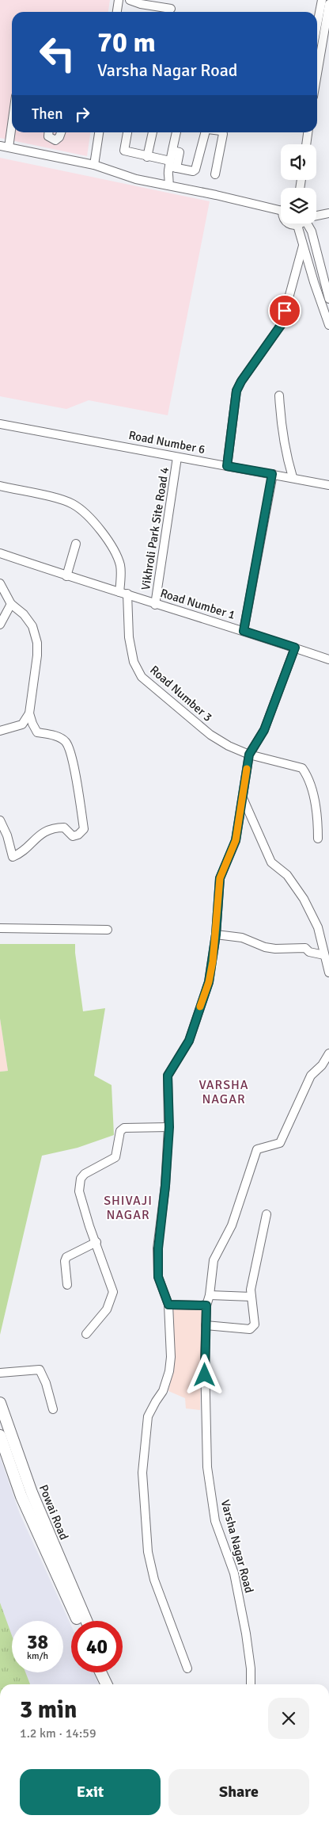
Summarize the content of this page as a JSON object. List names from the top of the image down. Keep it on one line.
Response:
{"streets":{"main road":["Powai Road"],"street":["Road Number 6","Vikhroli Park Site Road 4","Road Number 1","Road Number 3","Varsha Nagar Road"]},"crossings":[["Road Number 6","Vikhroli Park Site Road 4"],["Vikhroli Park Site Road 4","Road Number 1"],["Road Number 1","Road Number 3"]],"districts":["VARSHA NAGAR","SHIVAJI NAGAR"],"page":{"turn":["70 m","Varsha Nagar Road"],"then":"Then","speed":"38 km/h","limit":"40","heading":["3 min","1.2 km · 14:59"],"buttons":["Exit","Share"]}}
